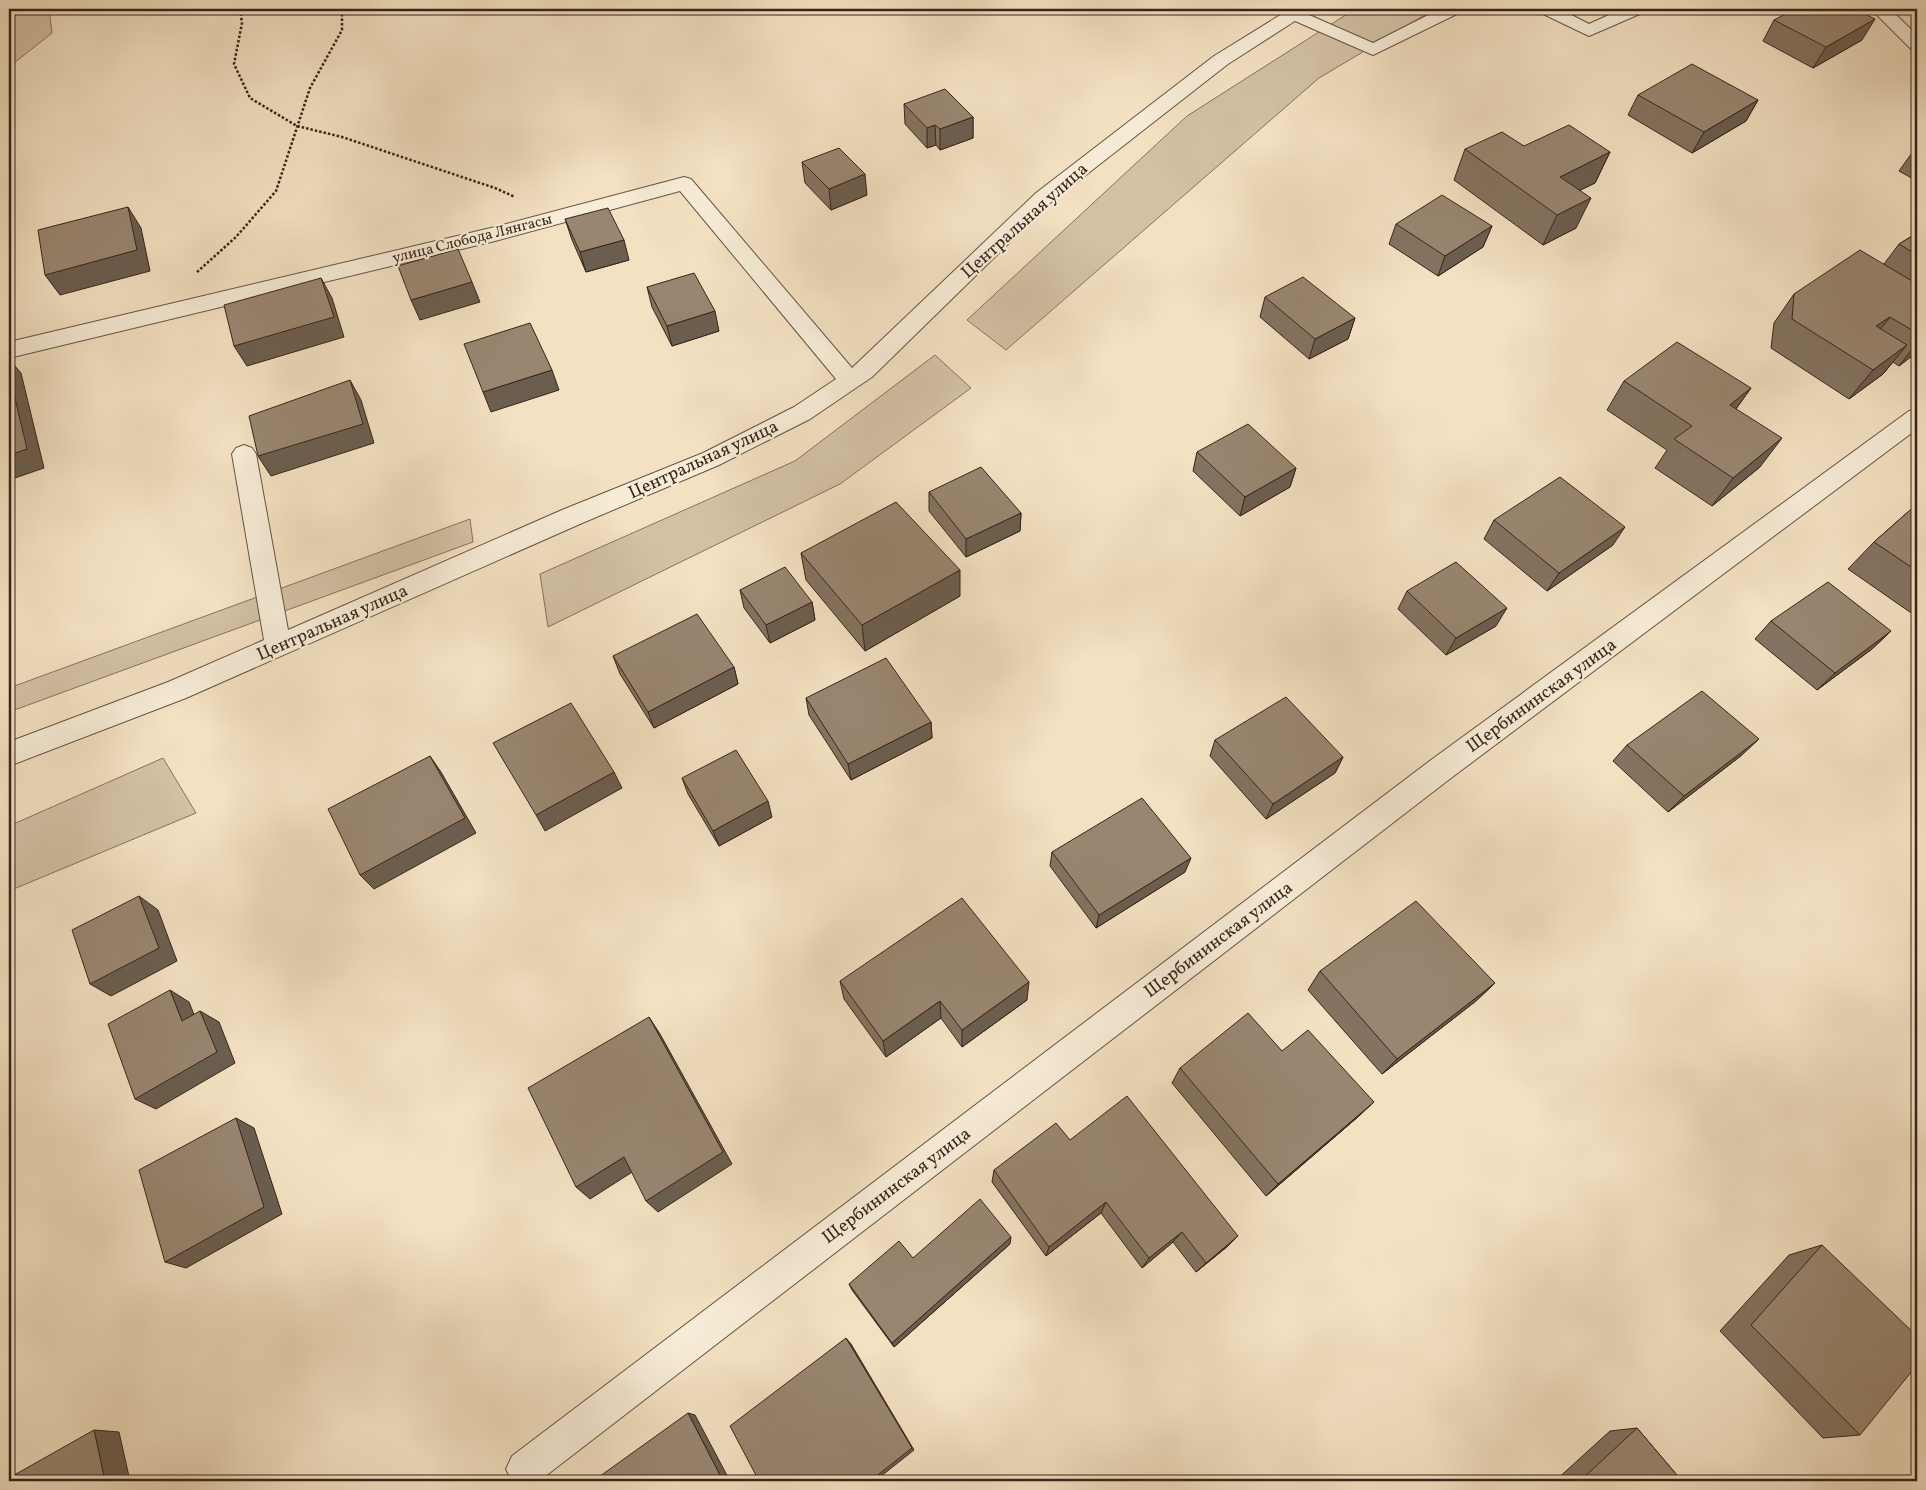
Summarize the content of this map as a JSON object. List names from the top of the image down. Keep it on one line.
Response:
{"streets":{"street":["Центральная улица","улица Слобода Лянгасы","Щербининская улица"]},"crossings":[["Центральная улица","улица Слобода Лянгасы"]]}
